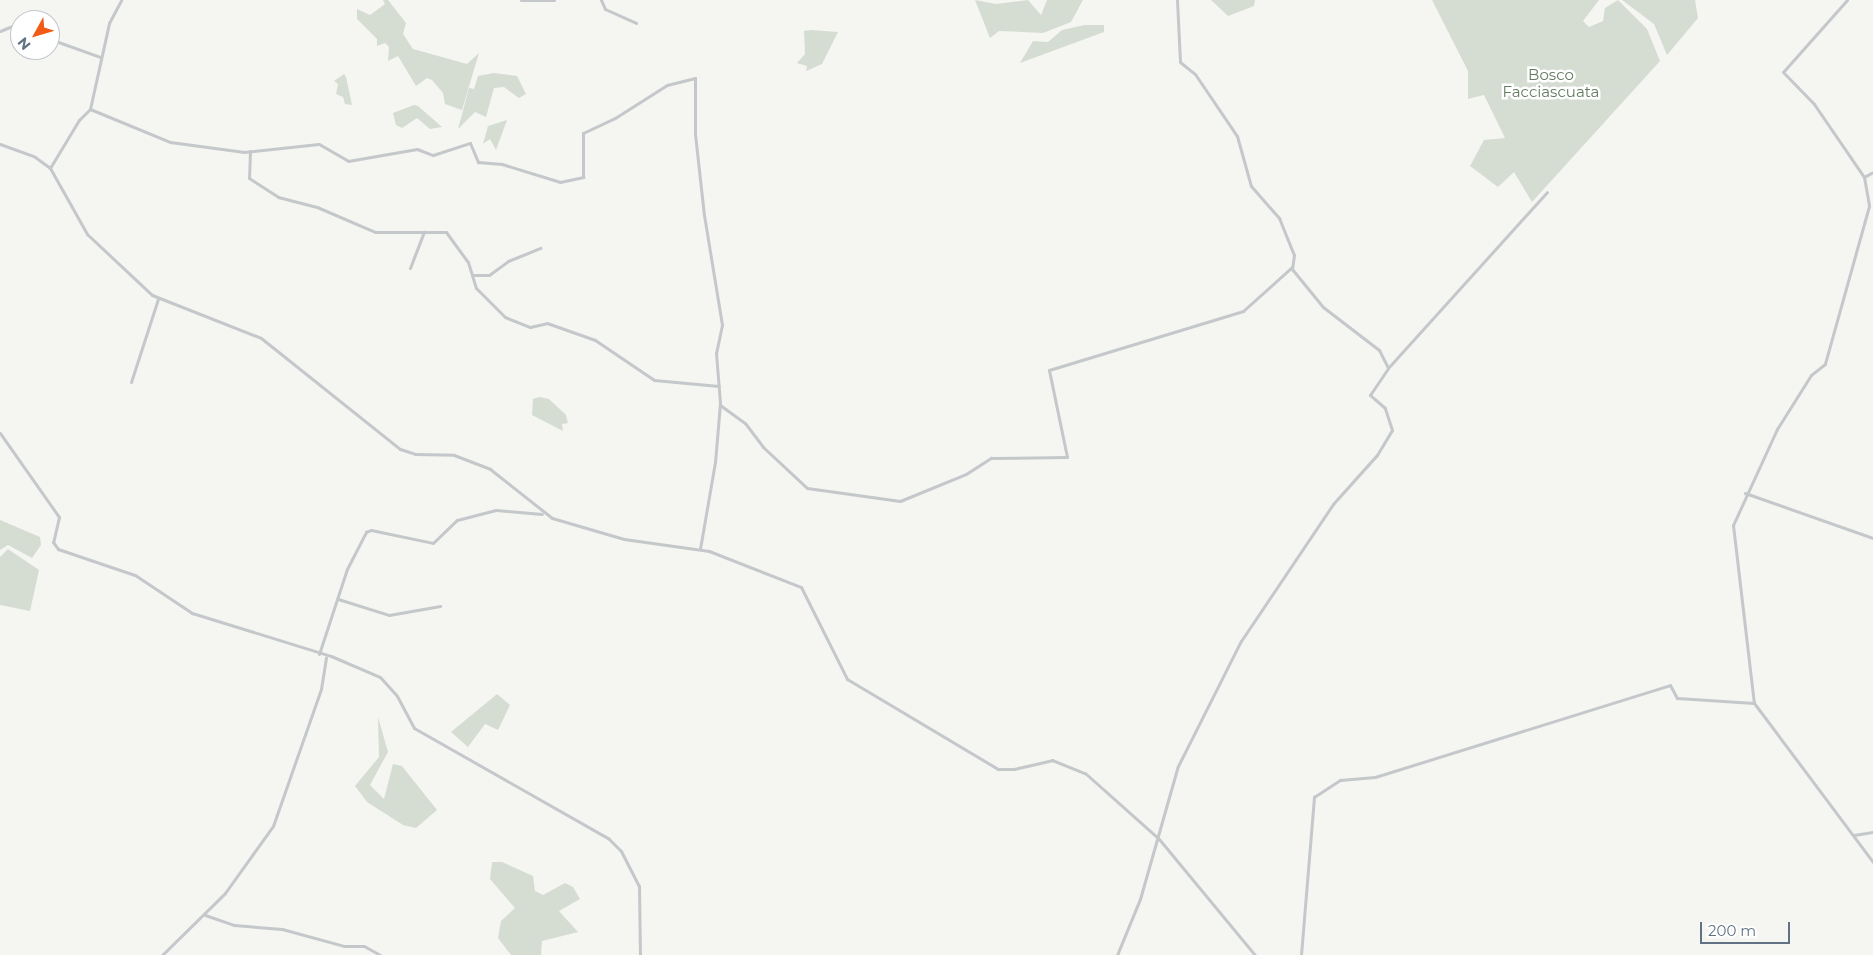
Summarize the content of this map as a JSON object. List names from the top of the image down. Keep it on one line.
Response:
{"parks":["Bosco Facciascuata"],"scale_bar":"200 m","north":"bottom left"}
